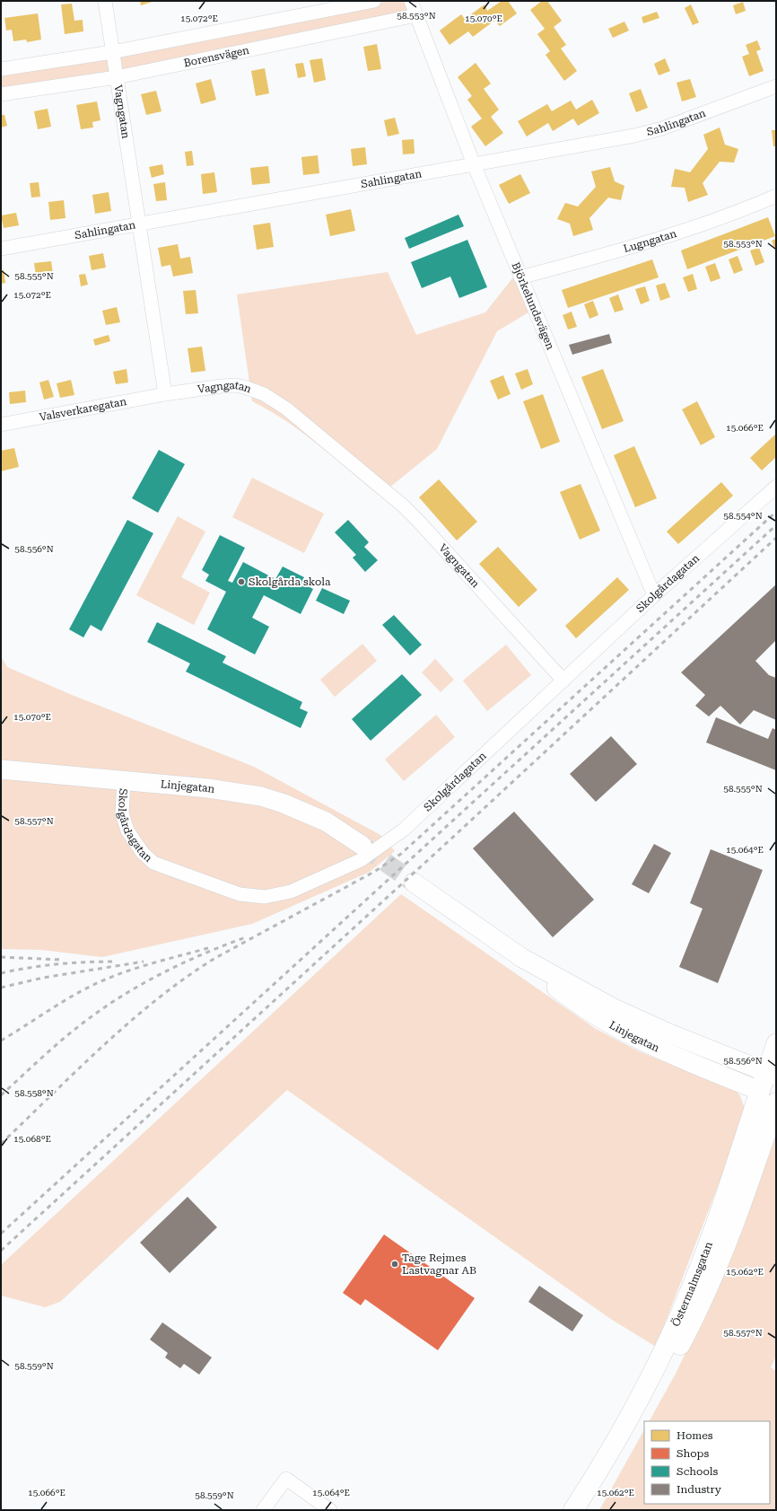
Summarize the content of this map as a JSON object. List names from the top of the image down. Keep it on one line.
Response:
{"streets":{"main road":["Östermalmsgatan"],"street":["Borensvägen","Vagngatan","Sahlingatan","Lugngatan","Björkelundsvägen","Valsverkaregatan","Skolgårdagatan","Linjegatan"]},"crossings":[["Borensvägen","Vagngatan"],["Borensvägen","Björkelundsvägen"],["Vagngatan","Sahlingatan"],["Vagngatan","Valsverkaregatan"],["Vagngatan","Skolgårdagatan"],["Sahlingatan","Björkelundsvägen"],["Lugngatan","Björkelundsvägen"],["Björkelundsvägen","Skolgårdagatan"],["Skolgårdagatan","Linjegatan"],["Linjegatan","Östermalmsgatan"]],"places":["Skolgårda skola","Tage Rejmes Lastvagnar AB"],"legend":["Homes","Shops","Schools","Industry"],"coordinates":["58.553°N","15.072°E","15.070°E","58.555°N","15.066°E","58.554°N","58.556°N","58.557°N","15.064°E","58.558°N","15.068°E","15.062°E","58.559°N"]}
